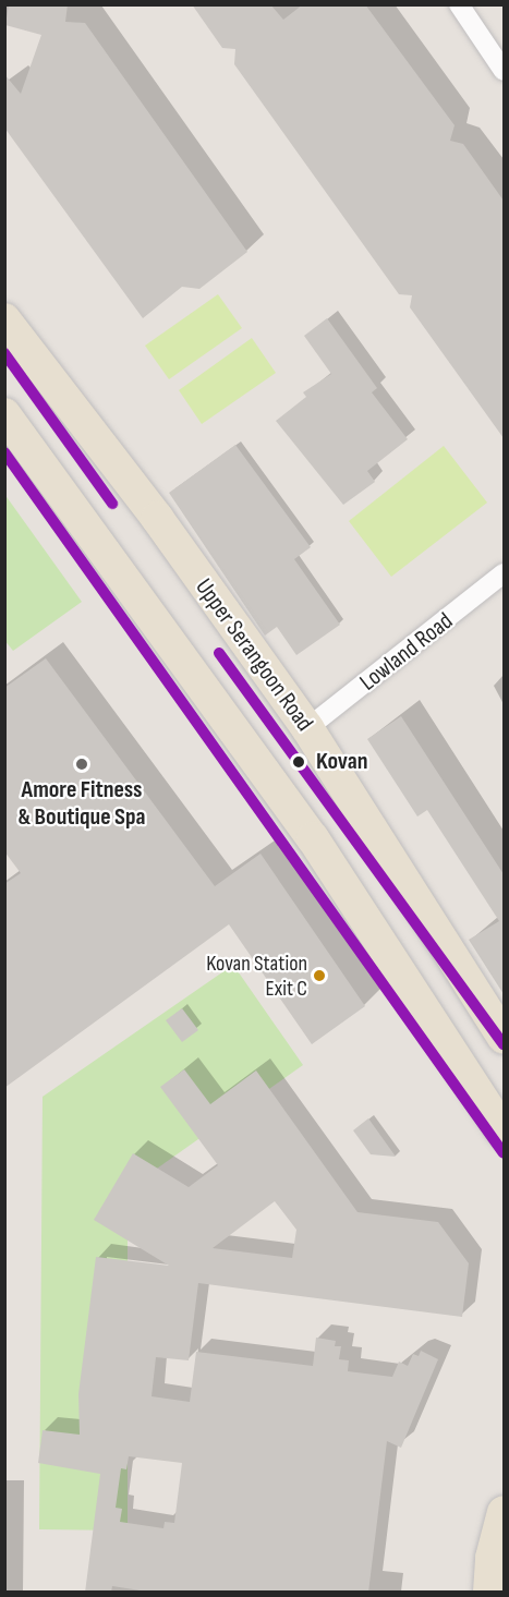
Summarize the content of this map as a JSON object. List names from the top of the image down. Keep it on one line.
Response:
{"streets":{"main road":["Upper Serangoon Road"],"street":["Lowland Road"]},"crossings":[["Lowland Road","Upper Serangoon Road"]],"places":["Kovan","Amore Fitness & Boutique Spa","Kovan Station Exit C"]}
